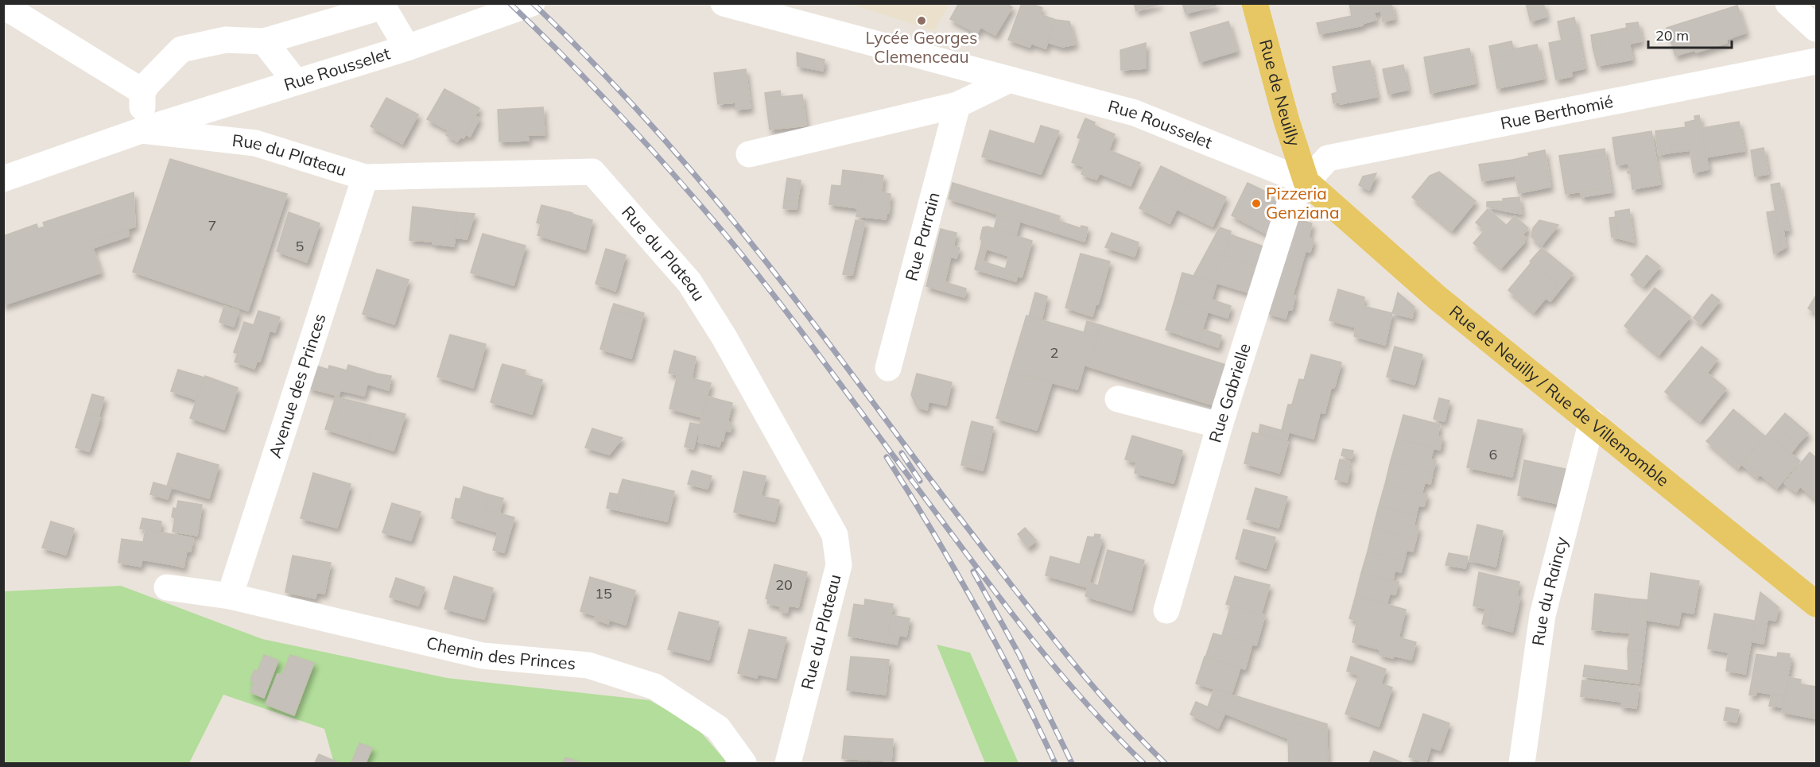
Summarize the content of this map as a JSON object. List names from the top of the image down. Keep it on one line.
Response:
{"streets":{"main road":["Rue de Neuilly","Rue de Neuilly / Rue de Villemomble"],"street":["Rue Rousselet","Rue Berthomié","Rue du Plateau","Rue Parrain","Avenue des Princes","Rue Gabrielle","Rue du Raincy","Chemin des Princes"]},"crossings":[["Rue Rousselet","Rue de Neuilly"],["Rue Rousselet","Rue Berthomié"],["Rue Rousselet","Rue du Plateau"],["Rue Rousselet","Rue Gabrielle"],["Rue Rousselet","Rue de Neuilly / Rue de Villemomble"],["Rue de Neuilly","Rue Berthomié"],["Rue de Neuilly","Rue Gabrielle"],["Rue de Neuilly","Rue de Neuilly / Rue de Villemomble"],["Rue Berthomié","Rue Gabrielle"],["Rue Berthomié","Rue de Neuilly / Rue de Villemomble"],["Rue du Plateau","Avenue des Princes"],["Avenue des Princes","Chemin des Princes"],["Rue Gabrielle","Rue de Neuilly / Rue de Villemomble"],["Rue de Neuilly / Rue de Villemomble","Rue du Raincy"]],"places":["Lycée Georges Clemenceau","Pizzeria Genziana"],"house_numbers":["7","5","2","6","20","15"],"scale_bar":"20 m"}
